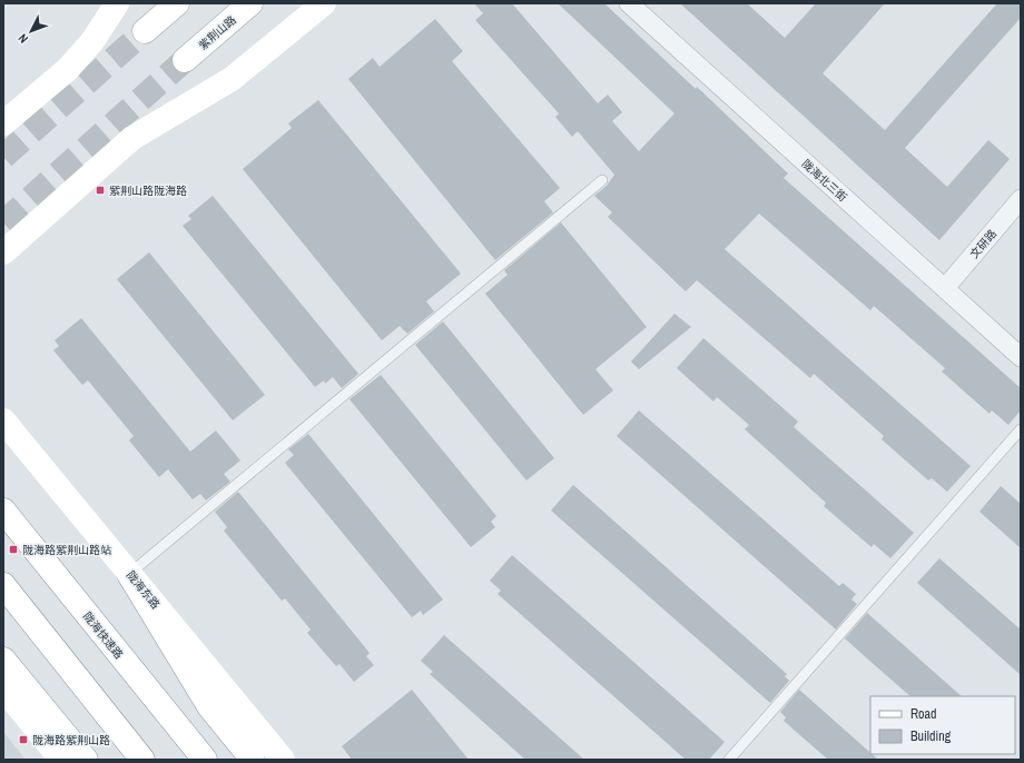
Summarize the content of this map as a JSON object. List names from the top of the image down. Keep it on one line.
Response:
{"streets":{"main road":["紫荆山路","陇海东路","陇海快速路"],"street":["陇海北三街","文研路"]},"crossings":[["陇海北三街","文研路"]],"places":{"transit":["紫荆山路陇海路","陇海路紫荆山路站","陇海路紫荆山路"]},"legend":["Road","Building"],"north":"bottom left"}
